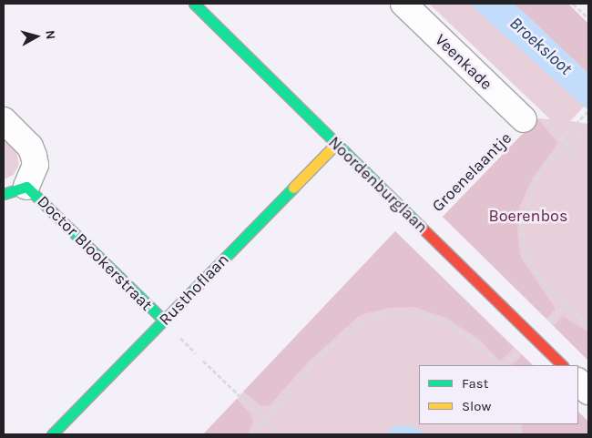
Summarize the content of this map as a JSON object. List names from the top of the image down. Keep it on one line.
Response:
{"streets":{"street":["Veenkade","Noordenburglaan","Doctor Blookerstraat","Rusthoflaan"],"path":["Groenelaantje"]},"crossings":[["Veenkade","Groenelaantje"],["Groenelaantje","Noordenburglaan"],["Noordenburglaan","Rusthoflaan"],["Doctor Blookerstraat","Rusthoflaan"]],"water":["Broeksloot"],"parks":["Boerenbos"],"legend":["Fast","Slow"],"north":"right"}
